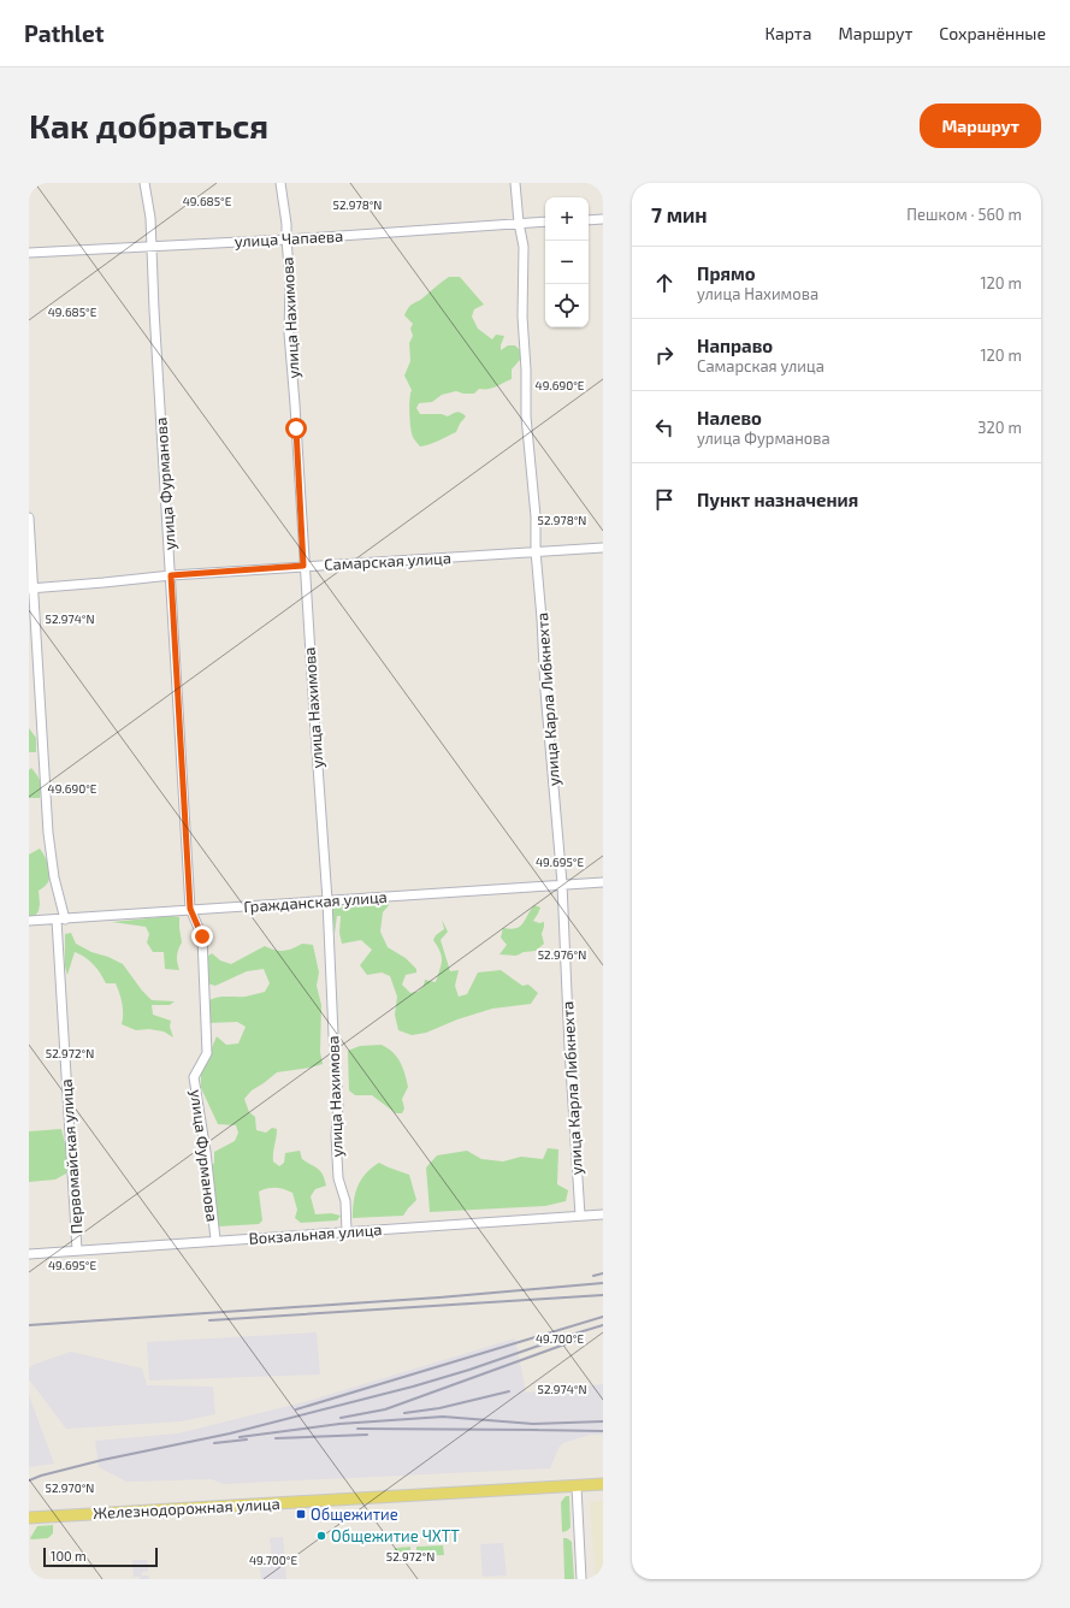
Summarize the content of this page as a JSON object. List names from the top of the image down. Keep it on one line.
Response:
{"streets":{"main road":["Железнодорожная улица"],"street":["улица Чапаева","улица Нахимова","улица Фурманова","Самарская улица","улица Карла Либкнехта","Гражданская улица","Первомайская улица","Вокзальная улица"]},"crossings":[["улица Чапаева","улица Нахимова"],["улица Чапаева","улица Фурманова"],["улица Чапаева","улица Карла Либкнехта"],["улица Нахимова","Самарская улица"],["улица Нахимова","Гражданская улица"],["улица Нахимова","Вокзальная улица"],["улица Фурманова","Самарская улица"],["улица Фурманова","Гражданская улица"],["улица Фурманова","Вокзальная улица"],["Самарская улица","улица Карла Либкнехта"],["Самарская улица","Первомайская улица"],["улица Карла Либкнехта","Гражданская улица"],["улица Карла Либкнехта","Вокзальная улица"],["Гражданская улица","Первомайская улица"],["Первомайская улица","Вокзальная улица"]],"places":{"transit":["Общежитие"],"other":["Общежитие ЧХТТ"]},"scale_bar":"100 m","page":{"header":"Pathlet","nav":["Карта","Маршрут","Сохранённые"],"buttons":"Маршрут","title":"Как добраться","heading":["7 мин","Пешком · 560 m"],"map_buttons":["+","−"],"list":[["Прямо","улица Нахимова","120 m"],["Направо","Самарская улица","120 m"],["Налево","улица Фурманова","320 m"],"Пункт назначения"],"scale":"100 m"},"coordinates":["49.685°E","52.978°N","49.690°E","52.974°N","49.695°E","52.976°N","52.972°N","49.700°E","52.970°N"]}
